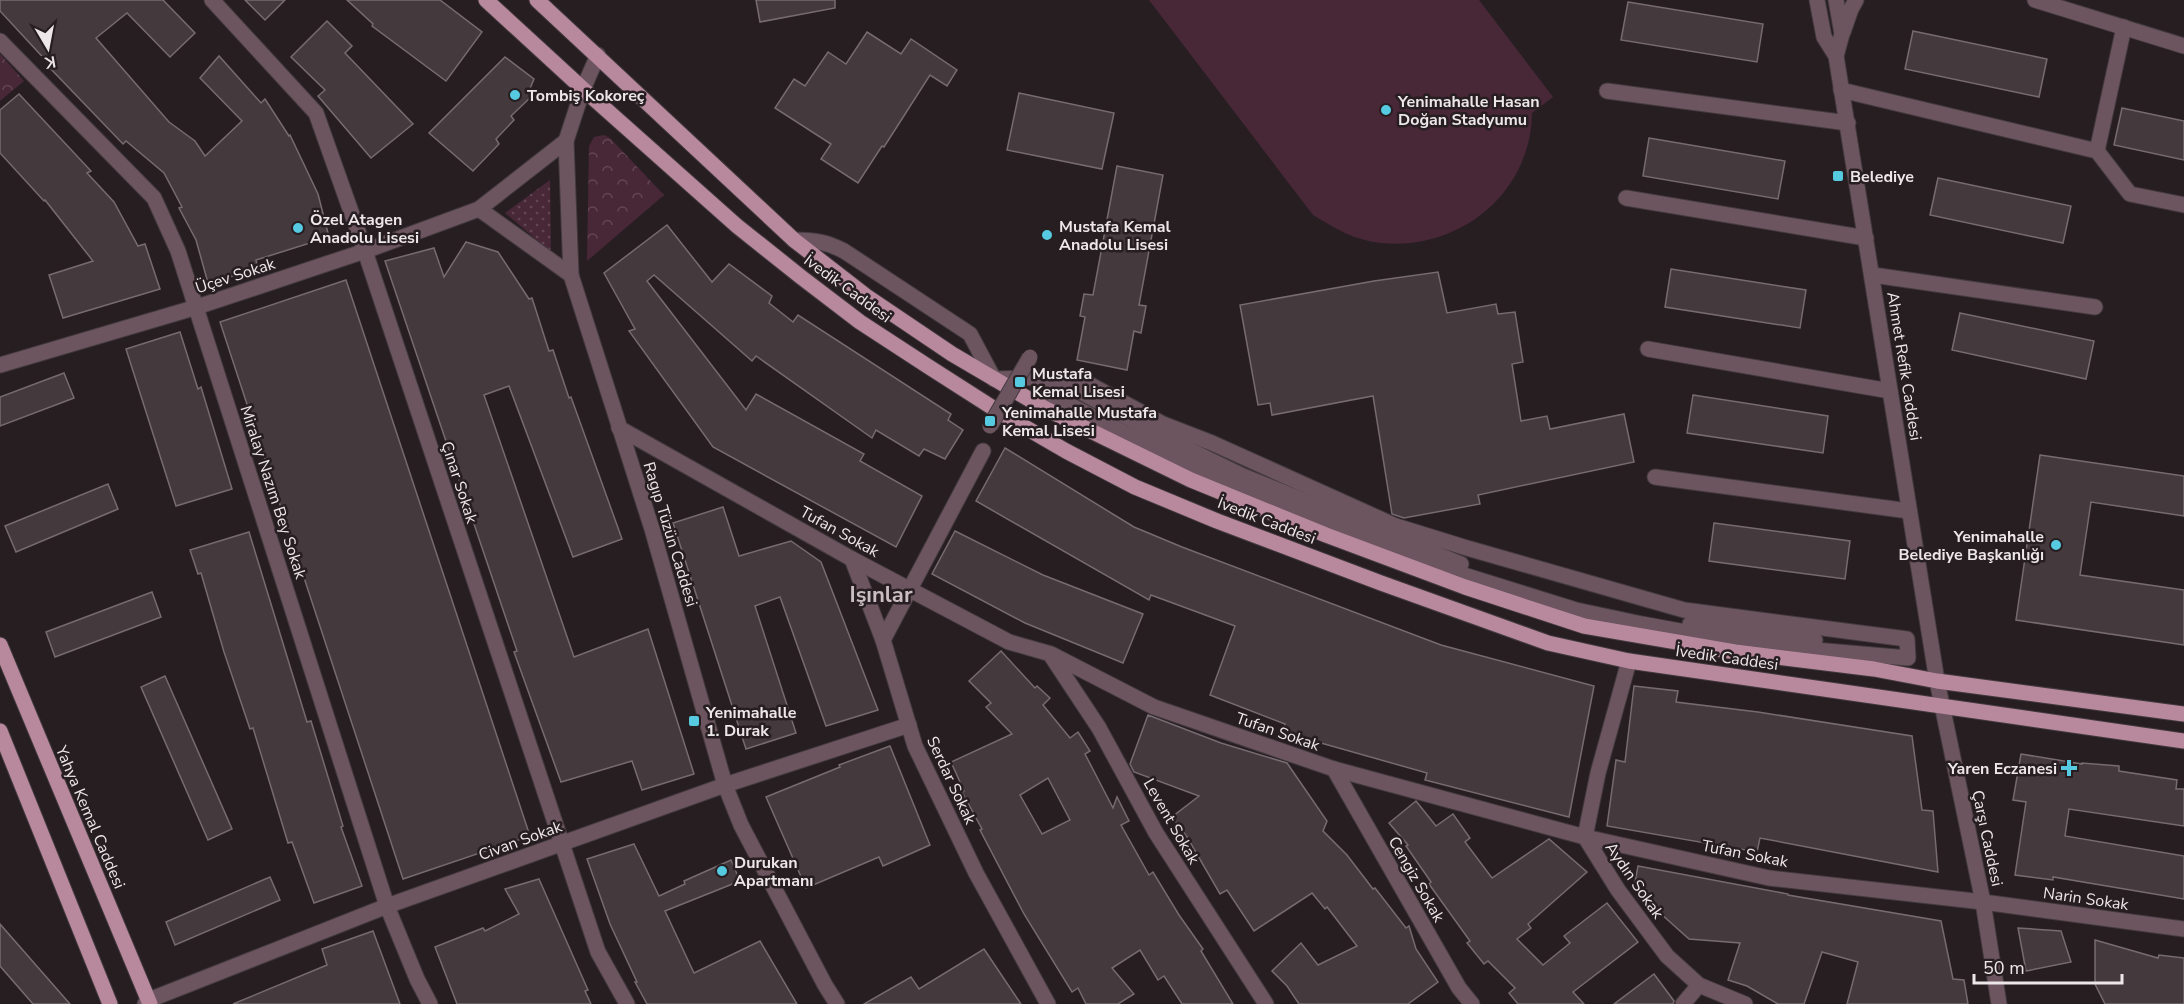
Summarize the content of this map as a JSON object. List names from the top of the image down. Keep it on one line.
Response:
{"streets":{"main road":["İvedik Caddesi","Yahya Kemal Caddesi"],"street":["Üçev Sokak","Ahmet Refik Caddesi","Çınar Sokak","Miralay Nazım Bey Sokak","Tufan Sokak","Ragıp Tüzün Caddesi","Serdar Sokak","Levent Sokak","Çarşı Caddesi","Civan Sokak","Cengiz Sokak","Aydın Sokak","Narin Sokak"]},"crossings":[["Üçev Sokak","Çınar Sokak"],["Üçev Sokak","Miralay Nazım Bey Sokak"],["Üçev Sokak","Ragıp Tüzün Caddesi"],["İvedik Caddesi","Ahmet Refik Caddesi"],["İvedik Caddesi","Ragıp Tüzün Caddesi"],["İvedik Caddesi","Çarşı Caddesi"],["İvedik Caddesi","Aydın Sokak"],["Ahmet Refik Caddesi","Çarşı Caddesi"],["Çınar Sokak","Civan Sokak"],["Miralay Nazım Bey Sokak","Civan Sokak"],["Tufan Sokak","Ragıp Tüzün Caddesi"],["Tufan Sokak","Serdar Sokak"],["Tufan Sokak","Levent Sokak"],["Tufan Sokak","Çarşı Caddesi"],["Tufan Sokak","Cengiz Sokak"],["Tufan Sokak","Aydın Sokak"],["Tufan Sokak","Narin Sokak"],["Ragıp Tüzün Caddesi","Civan Sokak"],["Serdar Sokak","Civan Sokak"],["Yahya Kemal Caddesi","Civan Sokak"],["Çarşı Caddesi","Narin Sokak"]],"districts":["Işınlar"],"places":{"other":["Tombiş Kokoreç","Yenimahalle Hasan Doğan Stadyumu","Özel Atagen Anadolu Lisesi","Mustafa Kemal Anadolu Lisesi","Yenimahalle Belediye Başkanlığı","Durukan Apartmanı"],"transit":["Belediye","Mustafa Kemal Lisesi","Yenimahalle Mustafa Kemal Lisesi","Yenimahalle 1. Durak"],"health":["Yaren Eczanesi"]},"scale_bar":"50 m","north":"bottom"}
